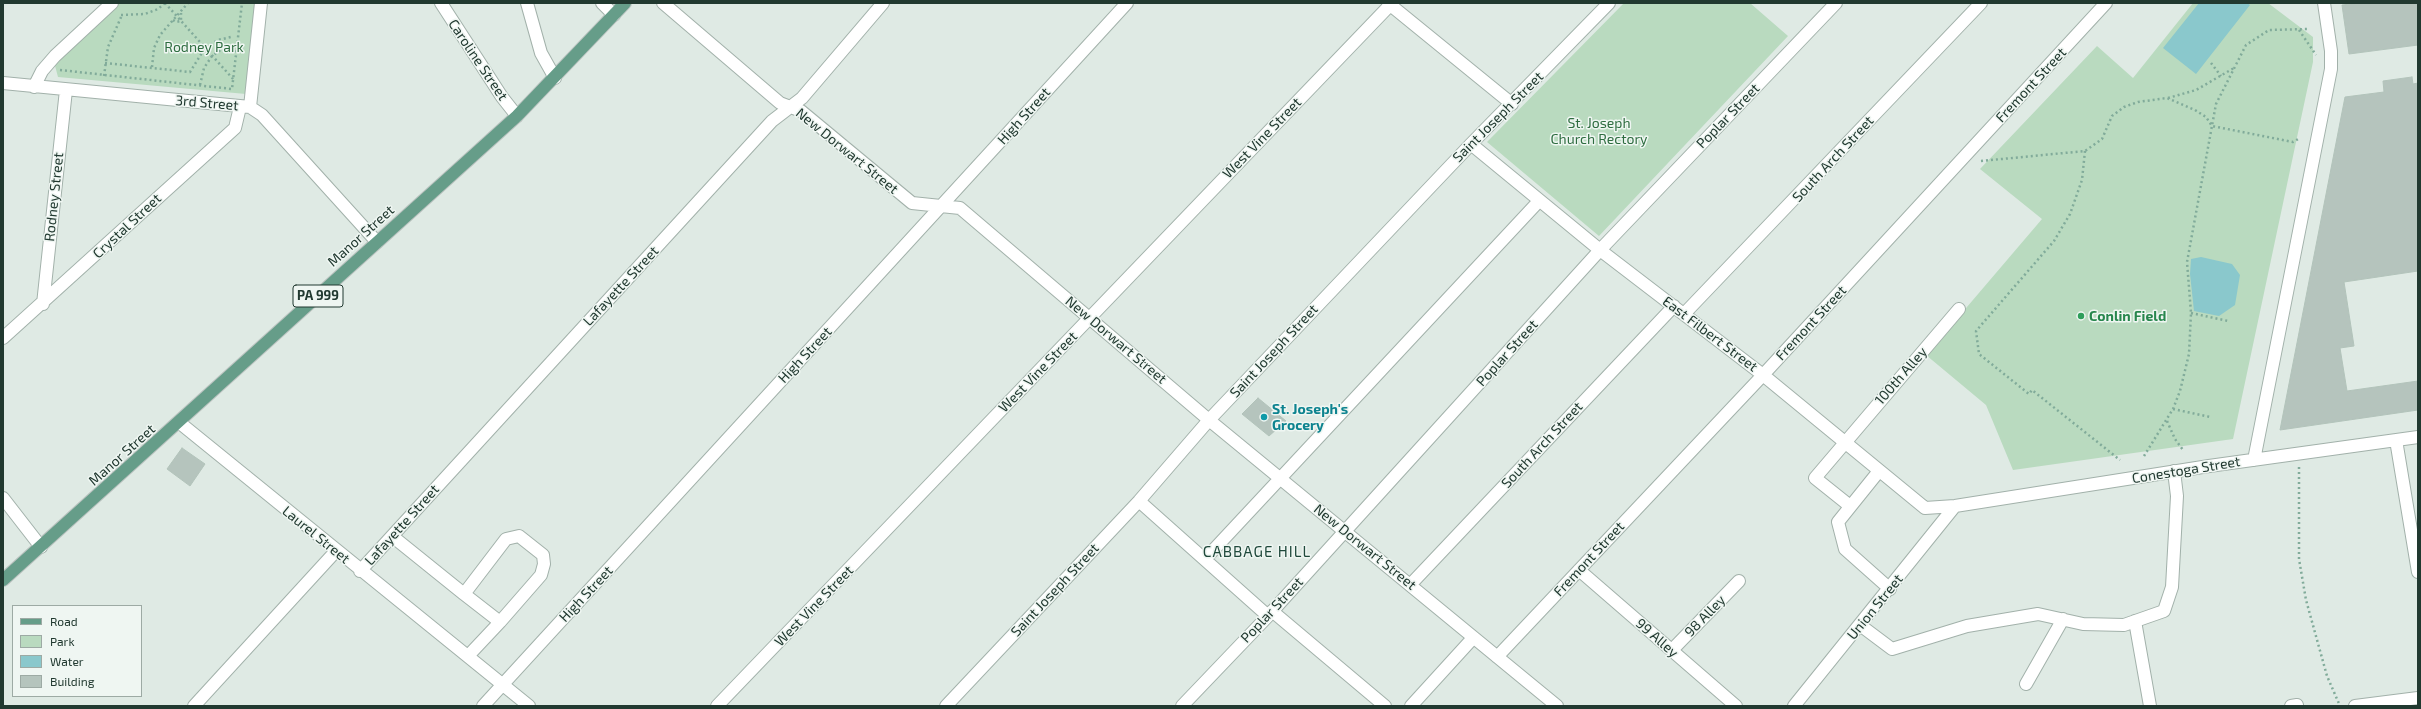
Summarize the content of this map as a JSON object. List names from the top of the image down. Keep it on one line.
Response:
{"streets":{"main road":["Manor Street","PA 999"],"street":["Caroline Street","Fremont Street","3rd Street","High Street","Poplar Street","Saint Joseph Street","West Vine Street","New Dorwart Street","South Arch Street","Rodney Street","Crystal Street","Lafayette Street","East Filbert Street","100th Alley","Conestoga Street","Laurel Street","Union Street","98 Alley","99 Alley"]},"crossings":[["Caroline Street","Manor Street"],["Fremont Street","New Dorwart Street"],["Fremont Street","East Filbert Street"],["Fremont Street","99 Alley"],["3rd Street","Rodney Street"],["3rd Street","Crystal Street"],["3rd Street","Manor Street"],["High Street","New Dorwart Street"],["High Street","Laurel Street"],["Poplar Street","New Dorwart Street"],["Poplar Street","East Filbert Street"],["Saint Joseph Street","New Dorwart Street"],["Saint Joseph Street","East Filbert Street"],["West Vine Street","New Dorwart Street"],["New Dorwart Street","South Arch Street"],["New Dorwart Street","Lafayette Street"],["South Arch Street","East Filbert Street"],["Rodney Street","Crystal Street"],["Manor Street","Laurel Street"],["Lafayette Street","Laurel Street"],["East Filbert Street","100th Alley"],["East Filbert Street","Conestoga Street"],["East Filbert Street","Union Street"],["Conestoga Street","Union Street"],["98 Alley","99 Alley"]],"districts":["CABBAGE HILL"],"parks":["Rodney Park","St. Joseph Church Rectory"],"places":["Conlin Field","St. Joseph's Grocery"],"legend":["Road","Park","Water","Building"]}
